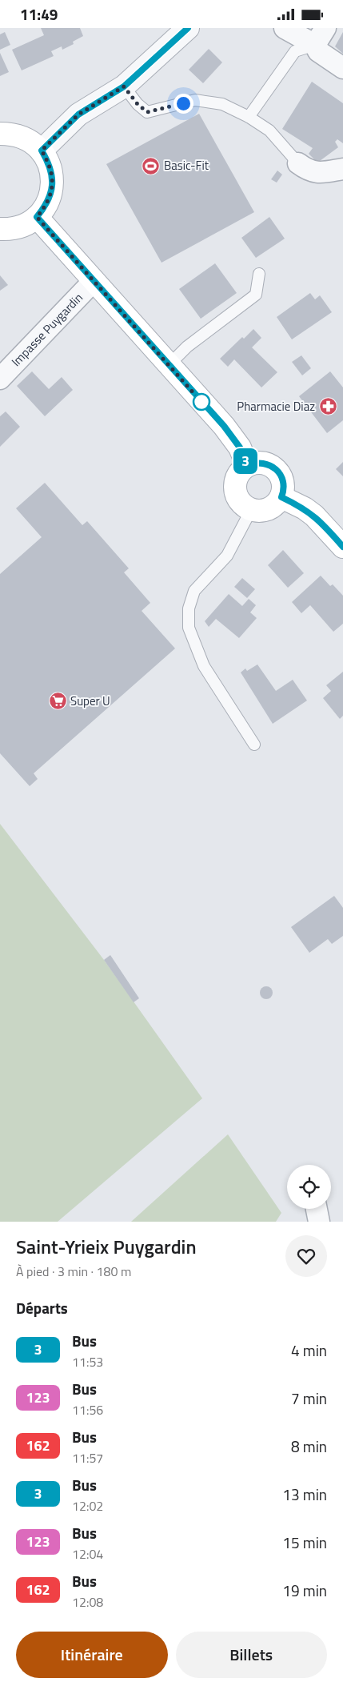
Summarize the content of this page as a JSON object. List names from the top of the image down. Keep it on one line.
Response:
{"streets":{"street":["Impasse Puygardin"]},"places":{"sports":["Basic-Fit"],"pharmacy":["Pharmacie Diaz"],"supermarket":["Super U"]},"lines":["bus line 3"],"page":{"status":"11:49","on_map":"3","heading":[["Saint-Yrieix Puygardin","À pied · 3 min · 180 m"],"Départs"],"list":[{"mark":"3","name":"Bus","note":"11:53","value":"4 min"},{"mark":"123","name":"Bus","note":"11:56","value":"7 min"},{"mark":"162","name":"Bus","note":"11:57","value":"8 min"},{"mark":"3","name":"Bus","note":"12:02","value":"13 min"},{"mark":"123","name":"Bus","note":"12:04","value":"15 min"},{"mark":"162","name":"Bus","note":"12:08","value":"19 min"}],"buttons":["Itinéraire","Billets"]}}
